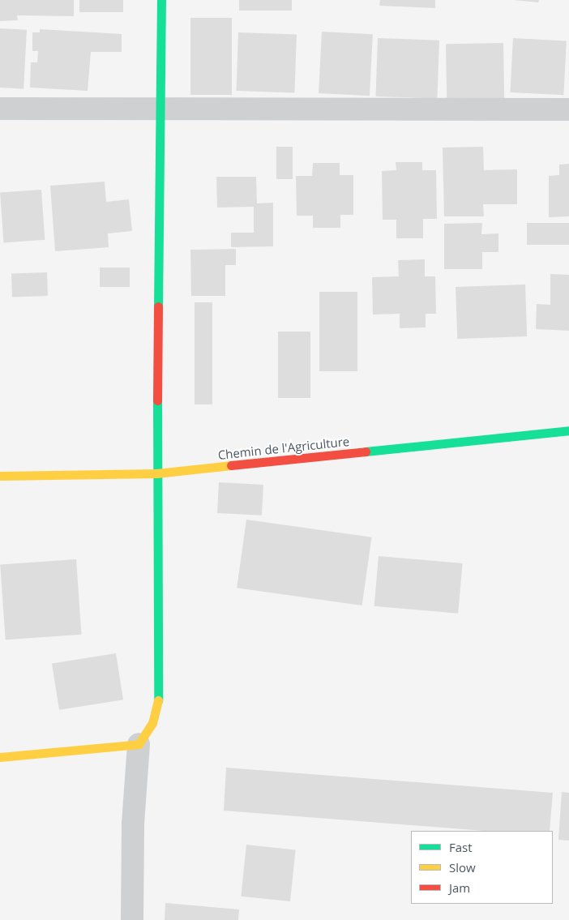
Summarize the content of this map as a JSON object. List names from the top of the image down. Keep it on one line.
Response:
{"streets":{"street":["Chemin de l'Agriculture"]},"legend":["Fast","Slow","Jam"]}
